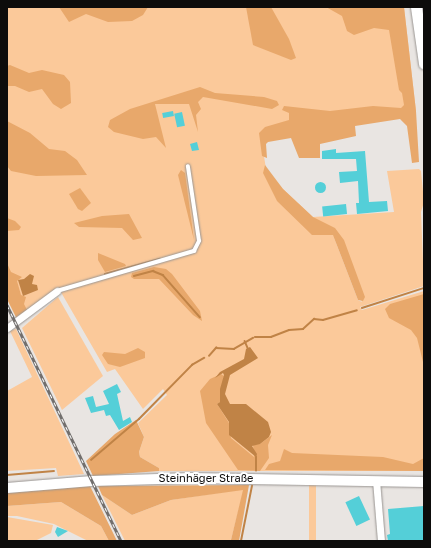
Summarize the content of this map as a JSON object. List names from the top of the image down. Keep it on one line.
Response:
{"streets":{"main road":["Steinhäger Straße"]}}
